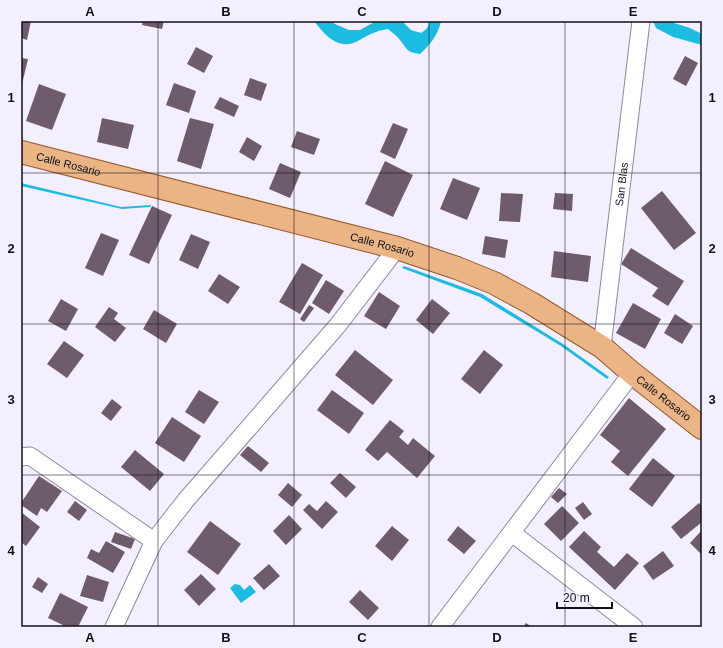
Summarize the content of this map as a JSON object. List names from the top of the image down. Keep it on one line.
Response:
{"streets":{"main road":["Calle Rosario"],"street":["San Blas"]},"crossings":[["Calle Rosario","San Blas"]],"scale_bar":"20 m","grid":{"columns":["A","B","C","D","E"],"rows":["1","2","3","4"]}}
